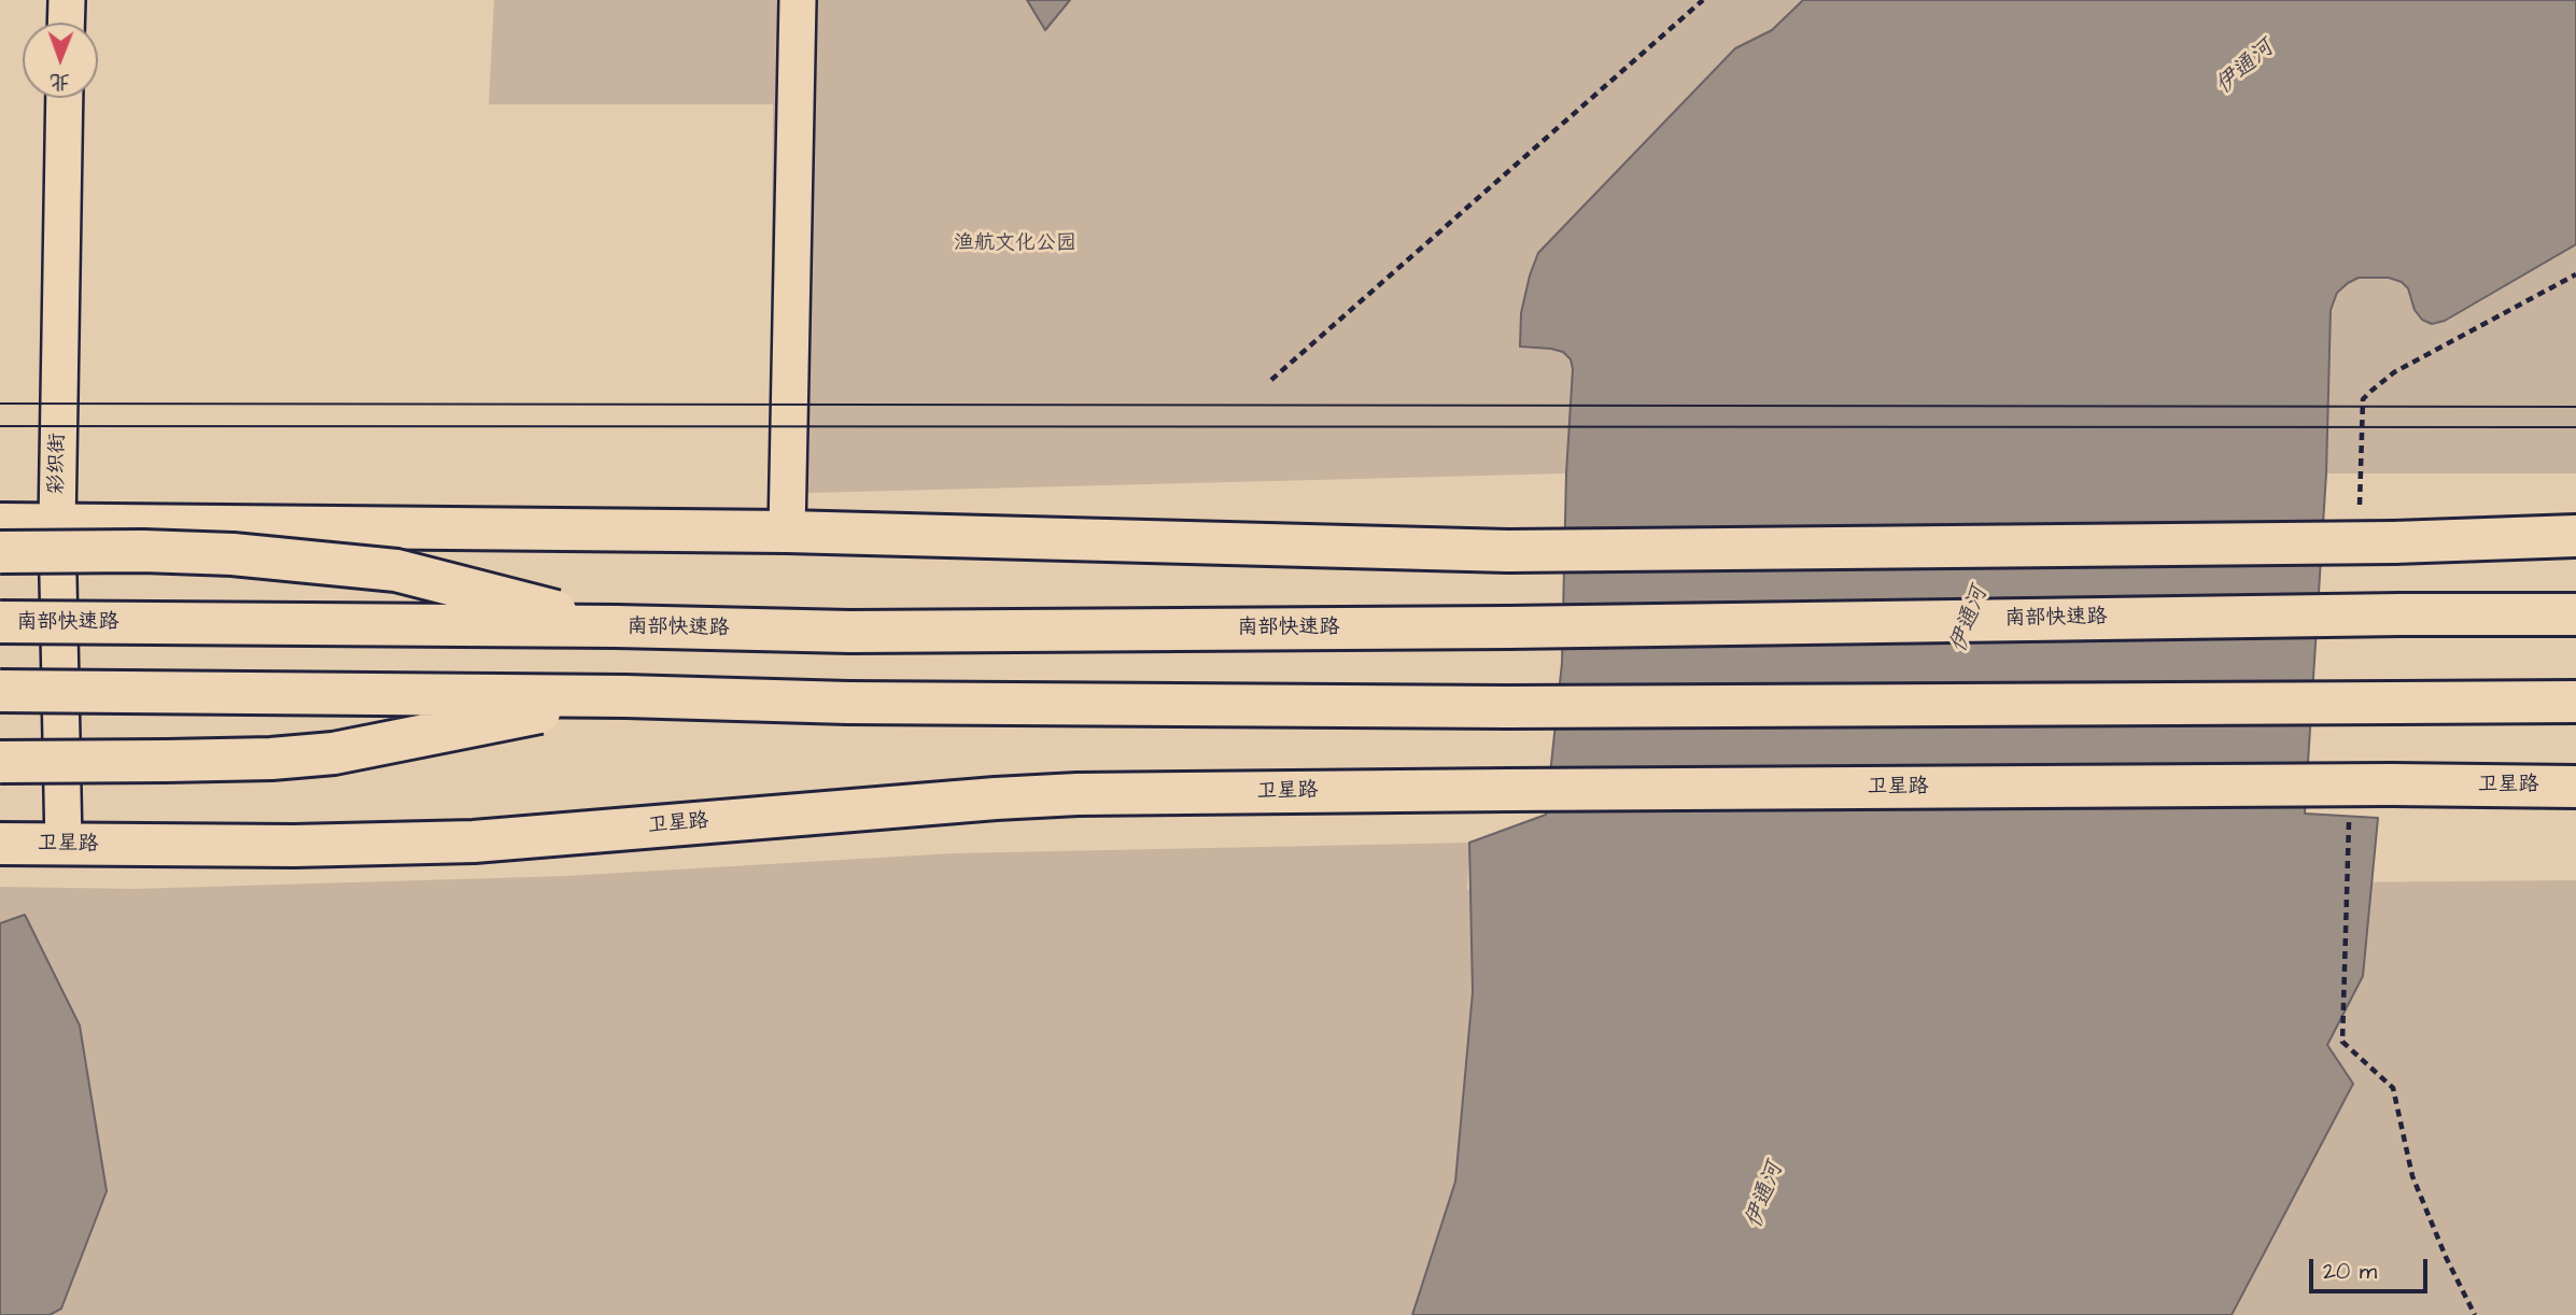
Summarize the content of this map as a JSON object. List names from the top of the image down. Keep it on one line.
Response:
{"streets":{"main road":["南部快速路","卫星路"],"street":["彩织街"]},"crossings":[["彩织街","卫星路"]],"water":["伊通河"],"parks":["渔航文化公园"],"scale_bar":"20 m","north":"bottom"}
